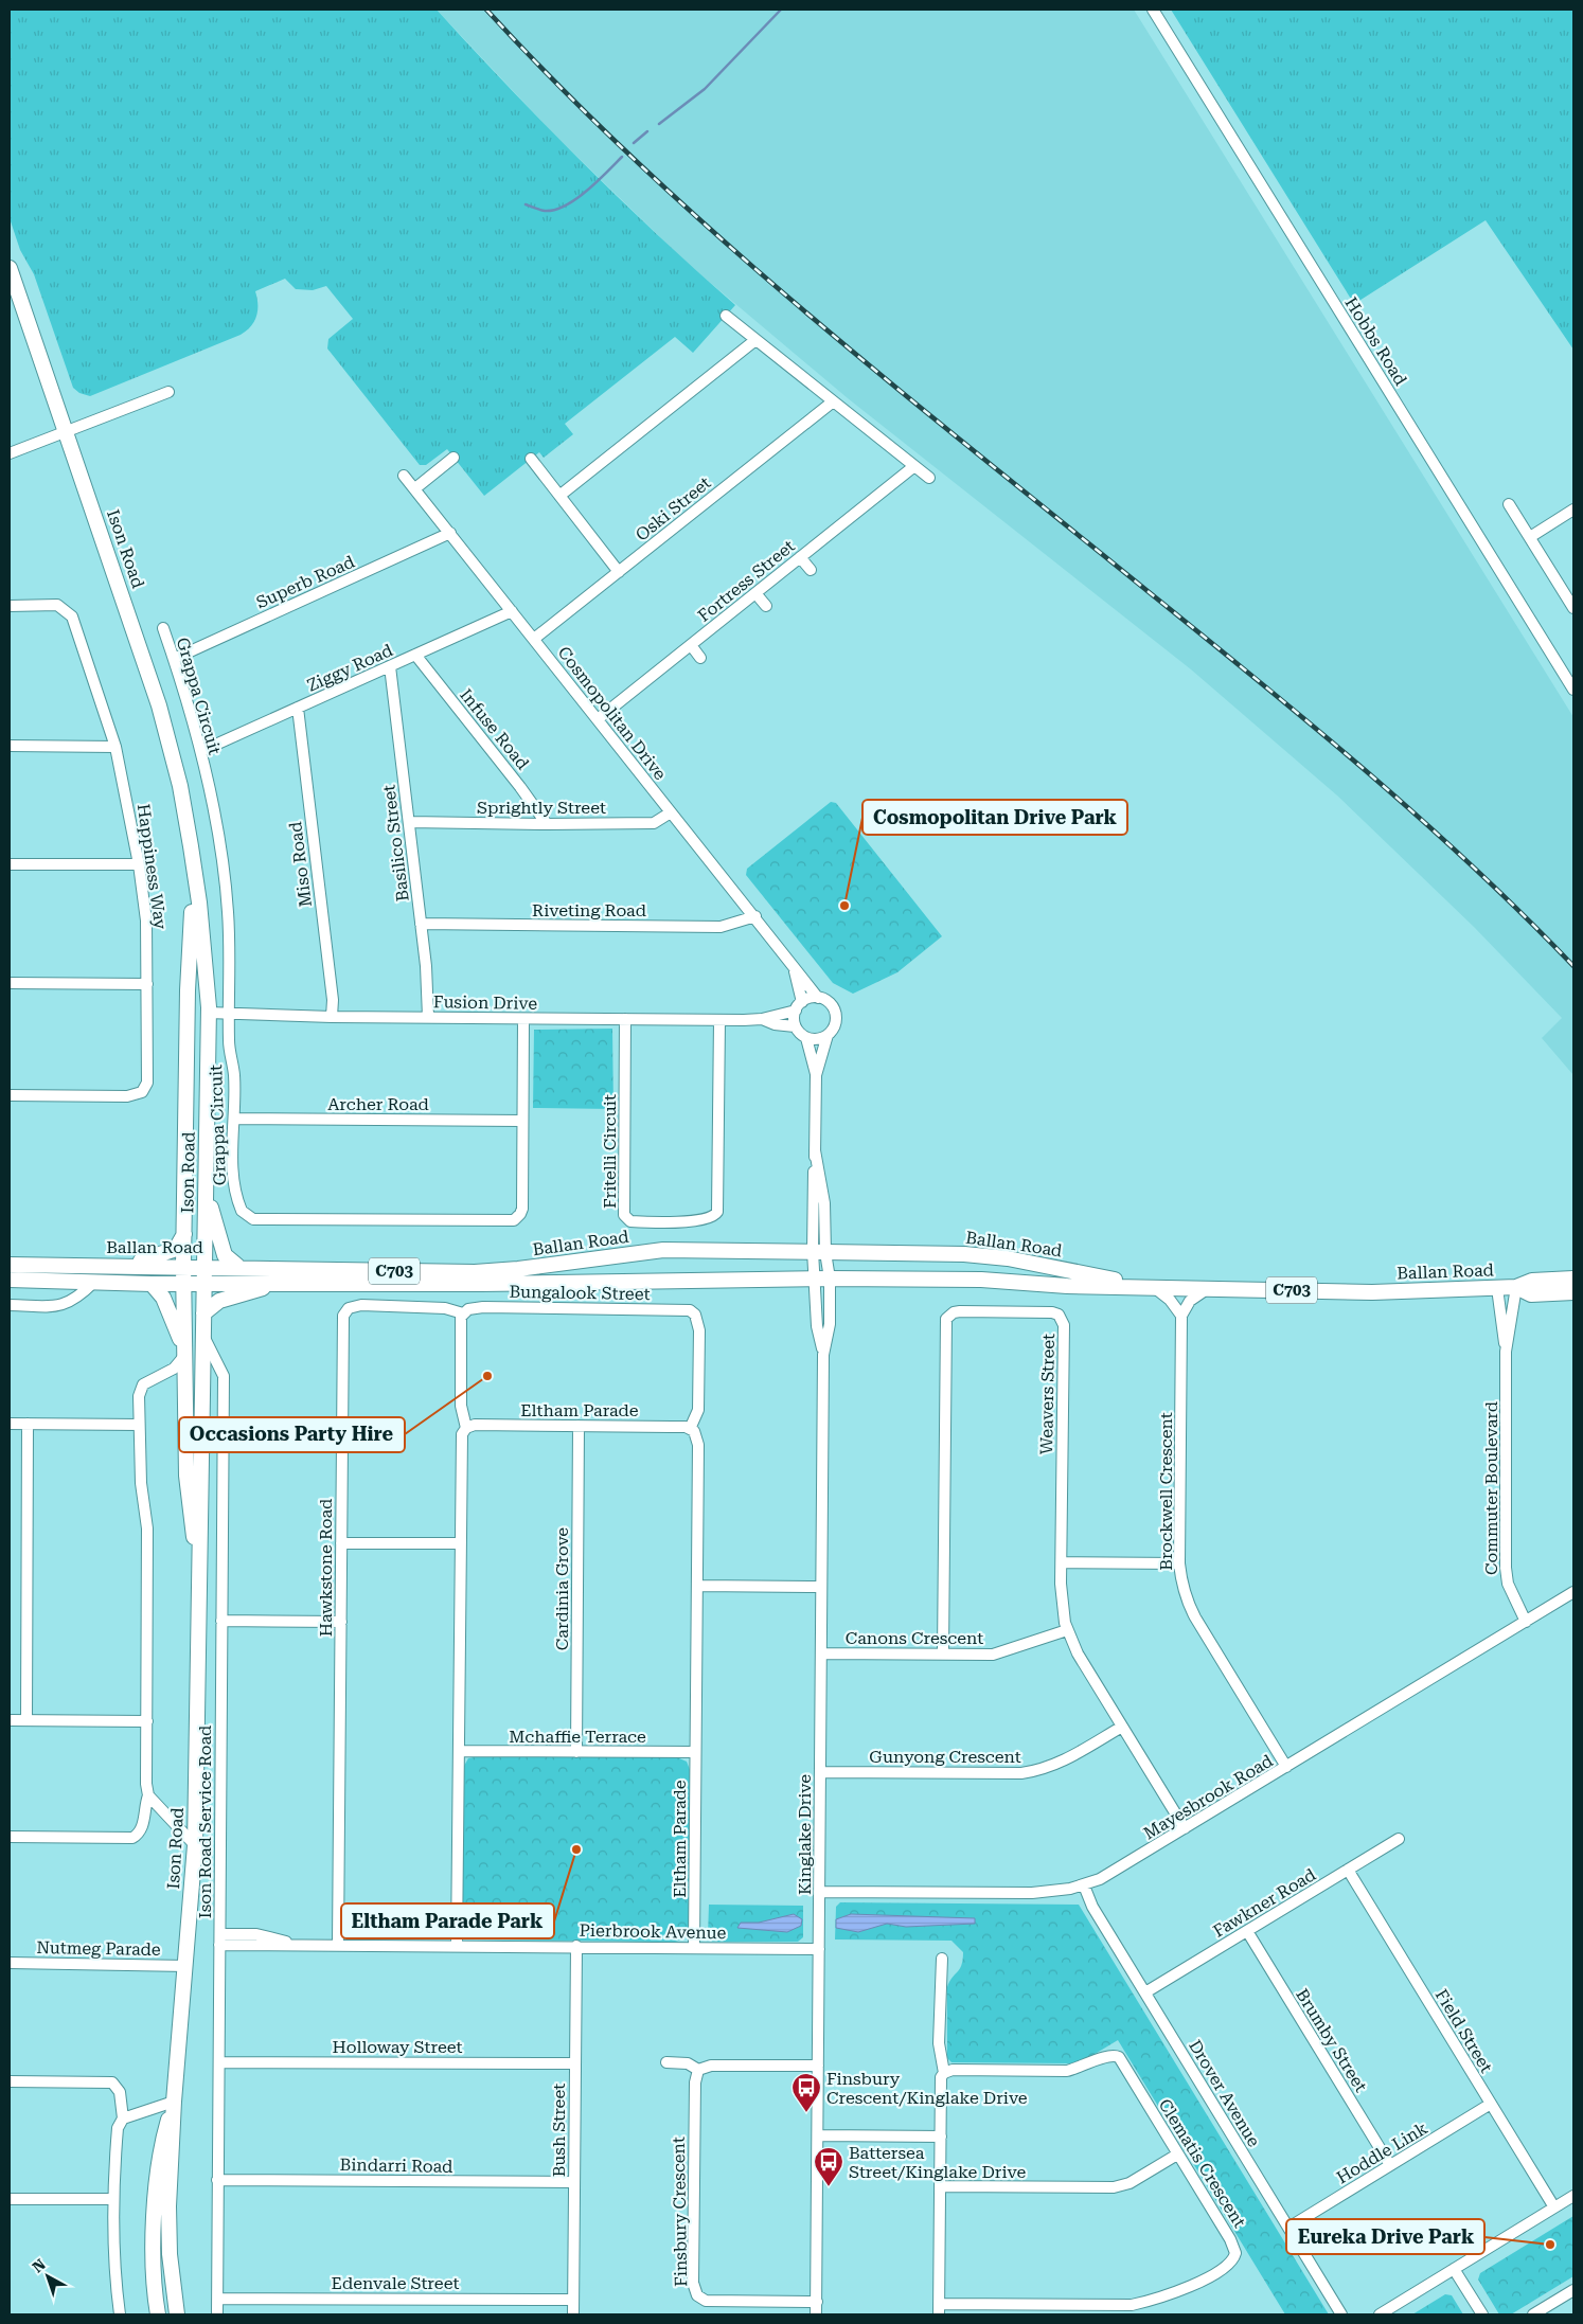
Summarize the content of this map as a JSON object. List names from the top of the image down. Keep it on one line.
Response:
{"streets":{"main road":["Ison Road","Ballan Road","C703"],"street":["Hobbs Road","Oski Street","Fortress Street","Superb Road","Ziggy Road","Grappa Circuit","Cosmopolitan Drive","Infuse Road","Sprightly Street","Basilico Street","Miso Road","Happiness Way","Riveting Road","Fusion Drive","Archer Road","Fritelli Circuit","Bungalook Street","Weavers Street","Eltham Parade","Commuter Boulevard","Brockwell Crescent","Hawkstone Road","Cardinia Grove","Canons Crescent","Mchaffie Terrace","Gunyong Crescent","Mayesbrook Road","Ison Road Service Road","Kinglake Drive","Fawkner Road","Pierbrook Avenue","Nutmeg Parade","Field Street","Brumby Street","Holloway Street","Drover Avenue","Bush Street","Hoddle Link","Clematis Crescent","Bindarri Road","Finsbury Crescent","Edenvale Street"]},"crossings":[["Oski Street","Cosmopolitan Drive"],["Ison Road","Fusion Drive"],["Ison Road","Ballan Road"],["Ison Road","Ison Road Service Road"],["Ison Road","Nutmeg Parade"],["Fortress Street","Cosmopolitan Drive"],["Superb Road","Grappa Circuit"],["Superb Road","Cosmopolitan Drive"],["Ziggy Road","Grappa Circuit"],["Ziggy Road","Cosmopolitan Drive"],["Ziggy Road","Infuse Road"],["Ziggy Road","Basilico Street"],["Ziggy Road","Miso Road"],["Grappa Circuit","Fusion Drive"],["Grappa Circuit","Archer Road"],["Cosmopolitan Drive","Sprightly Street"],["Cosmopolitan Drive","Riveting Road"],["Cosmopolitan Drive","Fusion Drive"],["Infuse Road","Sprightly Street"],["Sprightly Street","Basilico Street"],["Basilico Street","Riveting Road"],["Basilico Street","Fusion Drive"],["Miso Road","Fusion Drive"],["Fusion Drive","Fritelli Circuit"],["Ballan Road","Commuter Boulevard"],["Ballan Road","Kinglake Drive"],["Bungalook Street","Eltham Parade"],["Bungalook Street","Hawkstone Road"],["Weavers Street","Canons Crescent"],["Weavers Street","Gunyong Crescent"],["Weavers Street","Mayesbrook Road"],["Eltham Parade","Cardinia Grove"],["Eltham Parade","Mchaffie Terrace"],["Eltham Parade","Pierbrook Avenue"],["Commuter Boulevard","Mayesbrook Road"],["Brockwell Crescent","Mayesbrook Road"],["Hawkstone Road","Pierbrook Avenue"],["Cardinia Grove","Mchaffie Terrace"],["Canons Crescent","Kinglake Drive"],["Gunyong Crescent","Kinglake Drive"],["Mayesbrook Road","Kinglake Drive"],["Mayesbrook Road","Drover Avenue"],["Ison Road Service Road","Pierbrook Avenue"],["Ison Road Service Road","Holloway Street"],["Ison Road Service Road","Bindarri Road"],["Ison Road Service Road","Edenvale Street"],["Kinglake Drive","Pierbrook Avenue"],["Kinglake Drive","Finsbury Crescent"],["Fawkner Road","Field Street"],["Fawkner Road","Brumby Street"],["Fawkner Road","Drover Avenue"],["Pierbrook Avenue","Bush Street"],["Field Street","Hoddle Link"],["Brumby Street","Hoddle Link"],["Holloway Street","Bush Street"],["Drover Avenue","Hoddle Link"],["Bush Street","Bindarri Road"],["Bush Street","Edenvale Street"]],"places":{"other":["Cosmopolitan Drive Park","Occasions Party Hire","Eltham Parade Park","Eureka Drive Park"],"bus stop":["Finsbury Crescent/Kinglake Drive","Battersea Street/Kinglake Drive"]},"north":"top left"}
